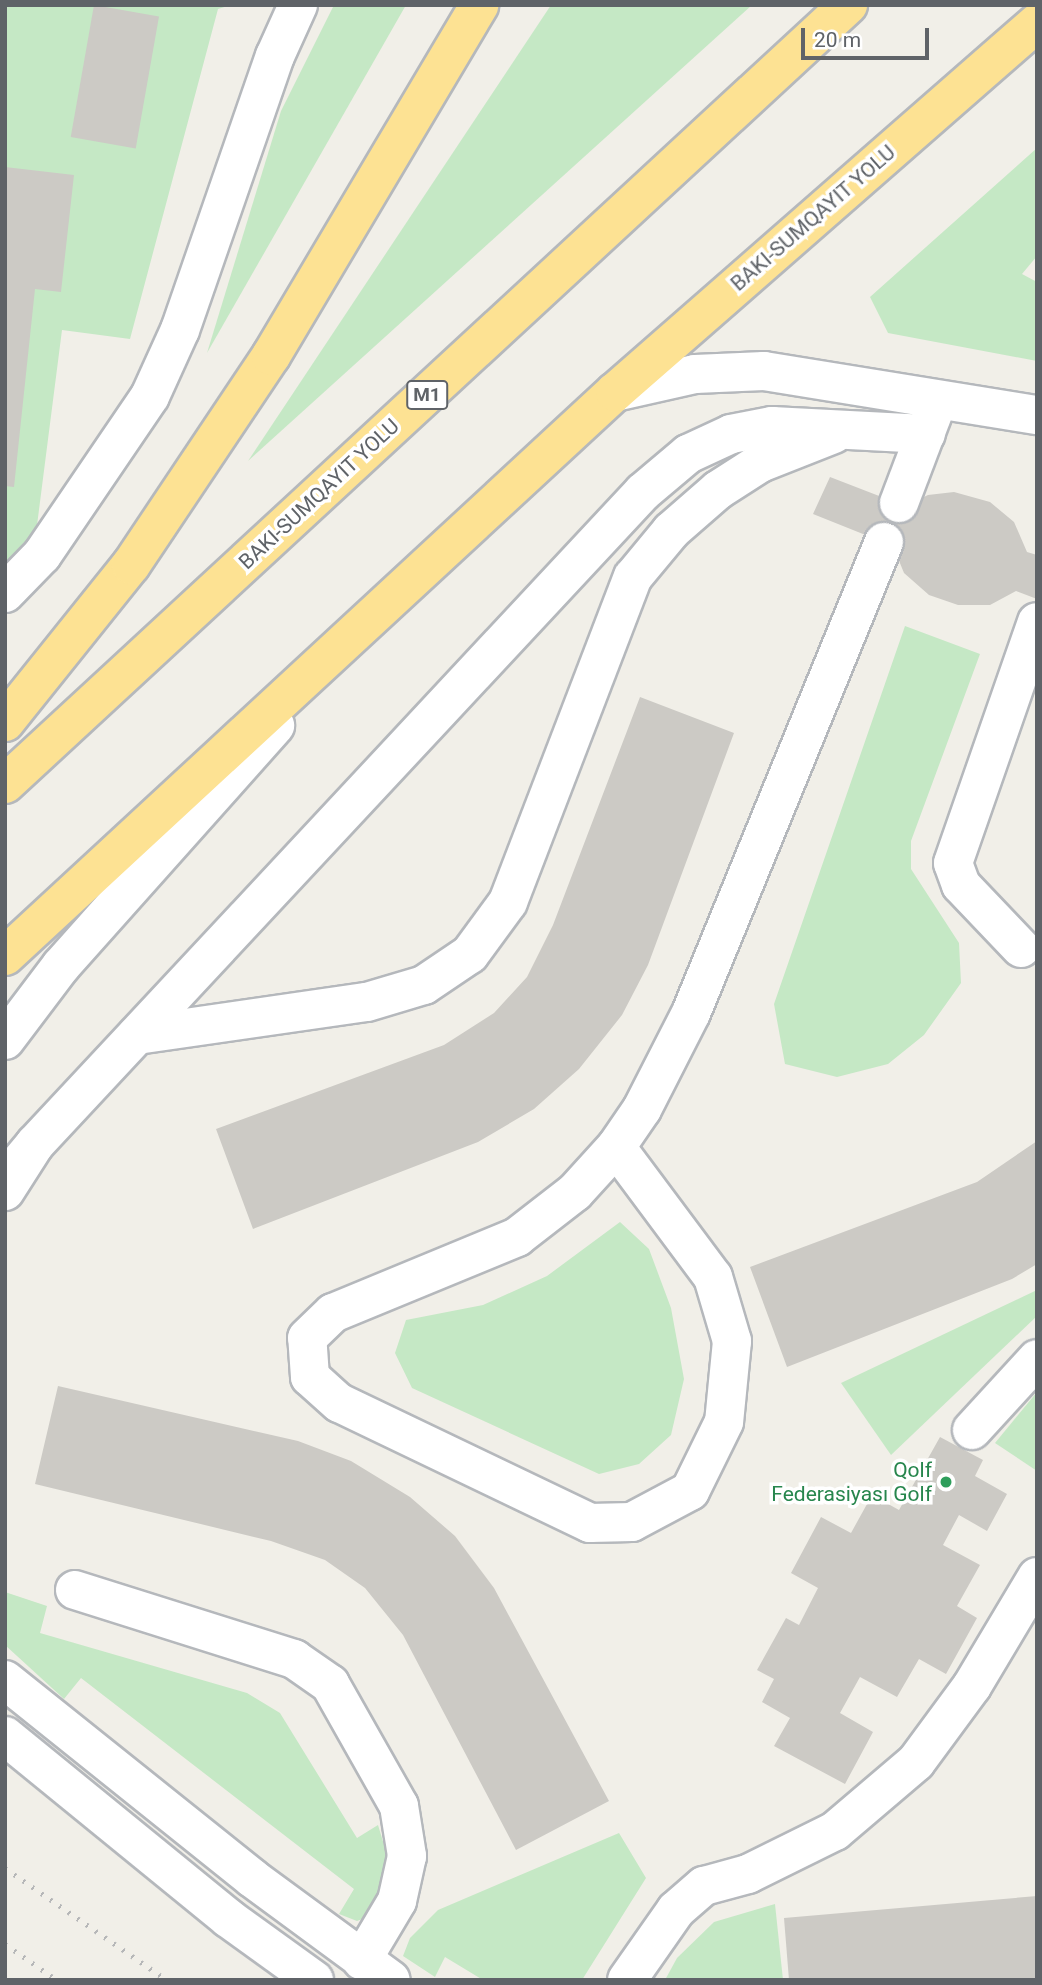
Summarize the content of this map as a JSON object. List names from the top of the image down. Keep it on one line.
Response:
{"streets":{"highway":["M1"]},"places":["Qolf Federasiyası Golf"],"scale_bar":"20 m"}
